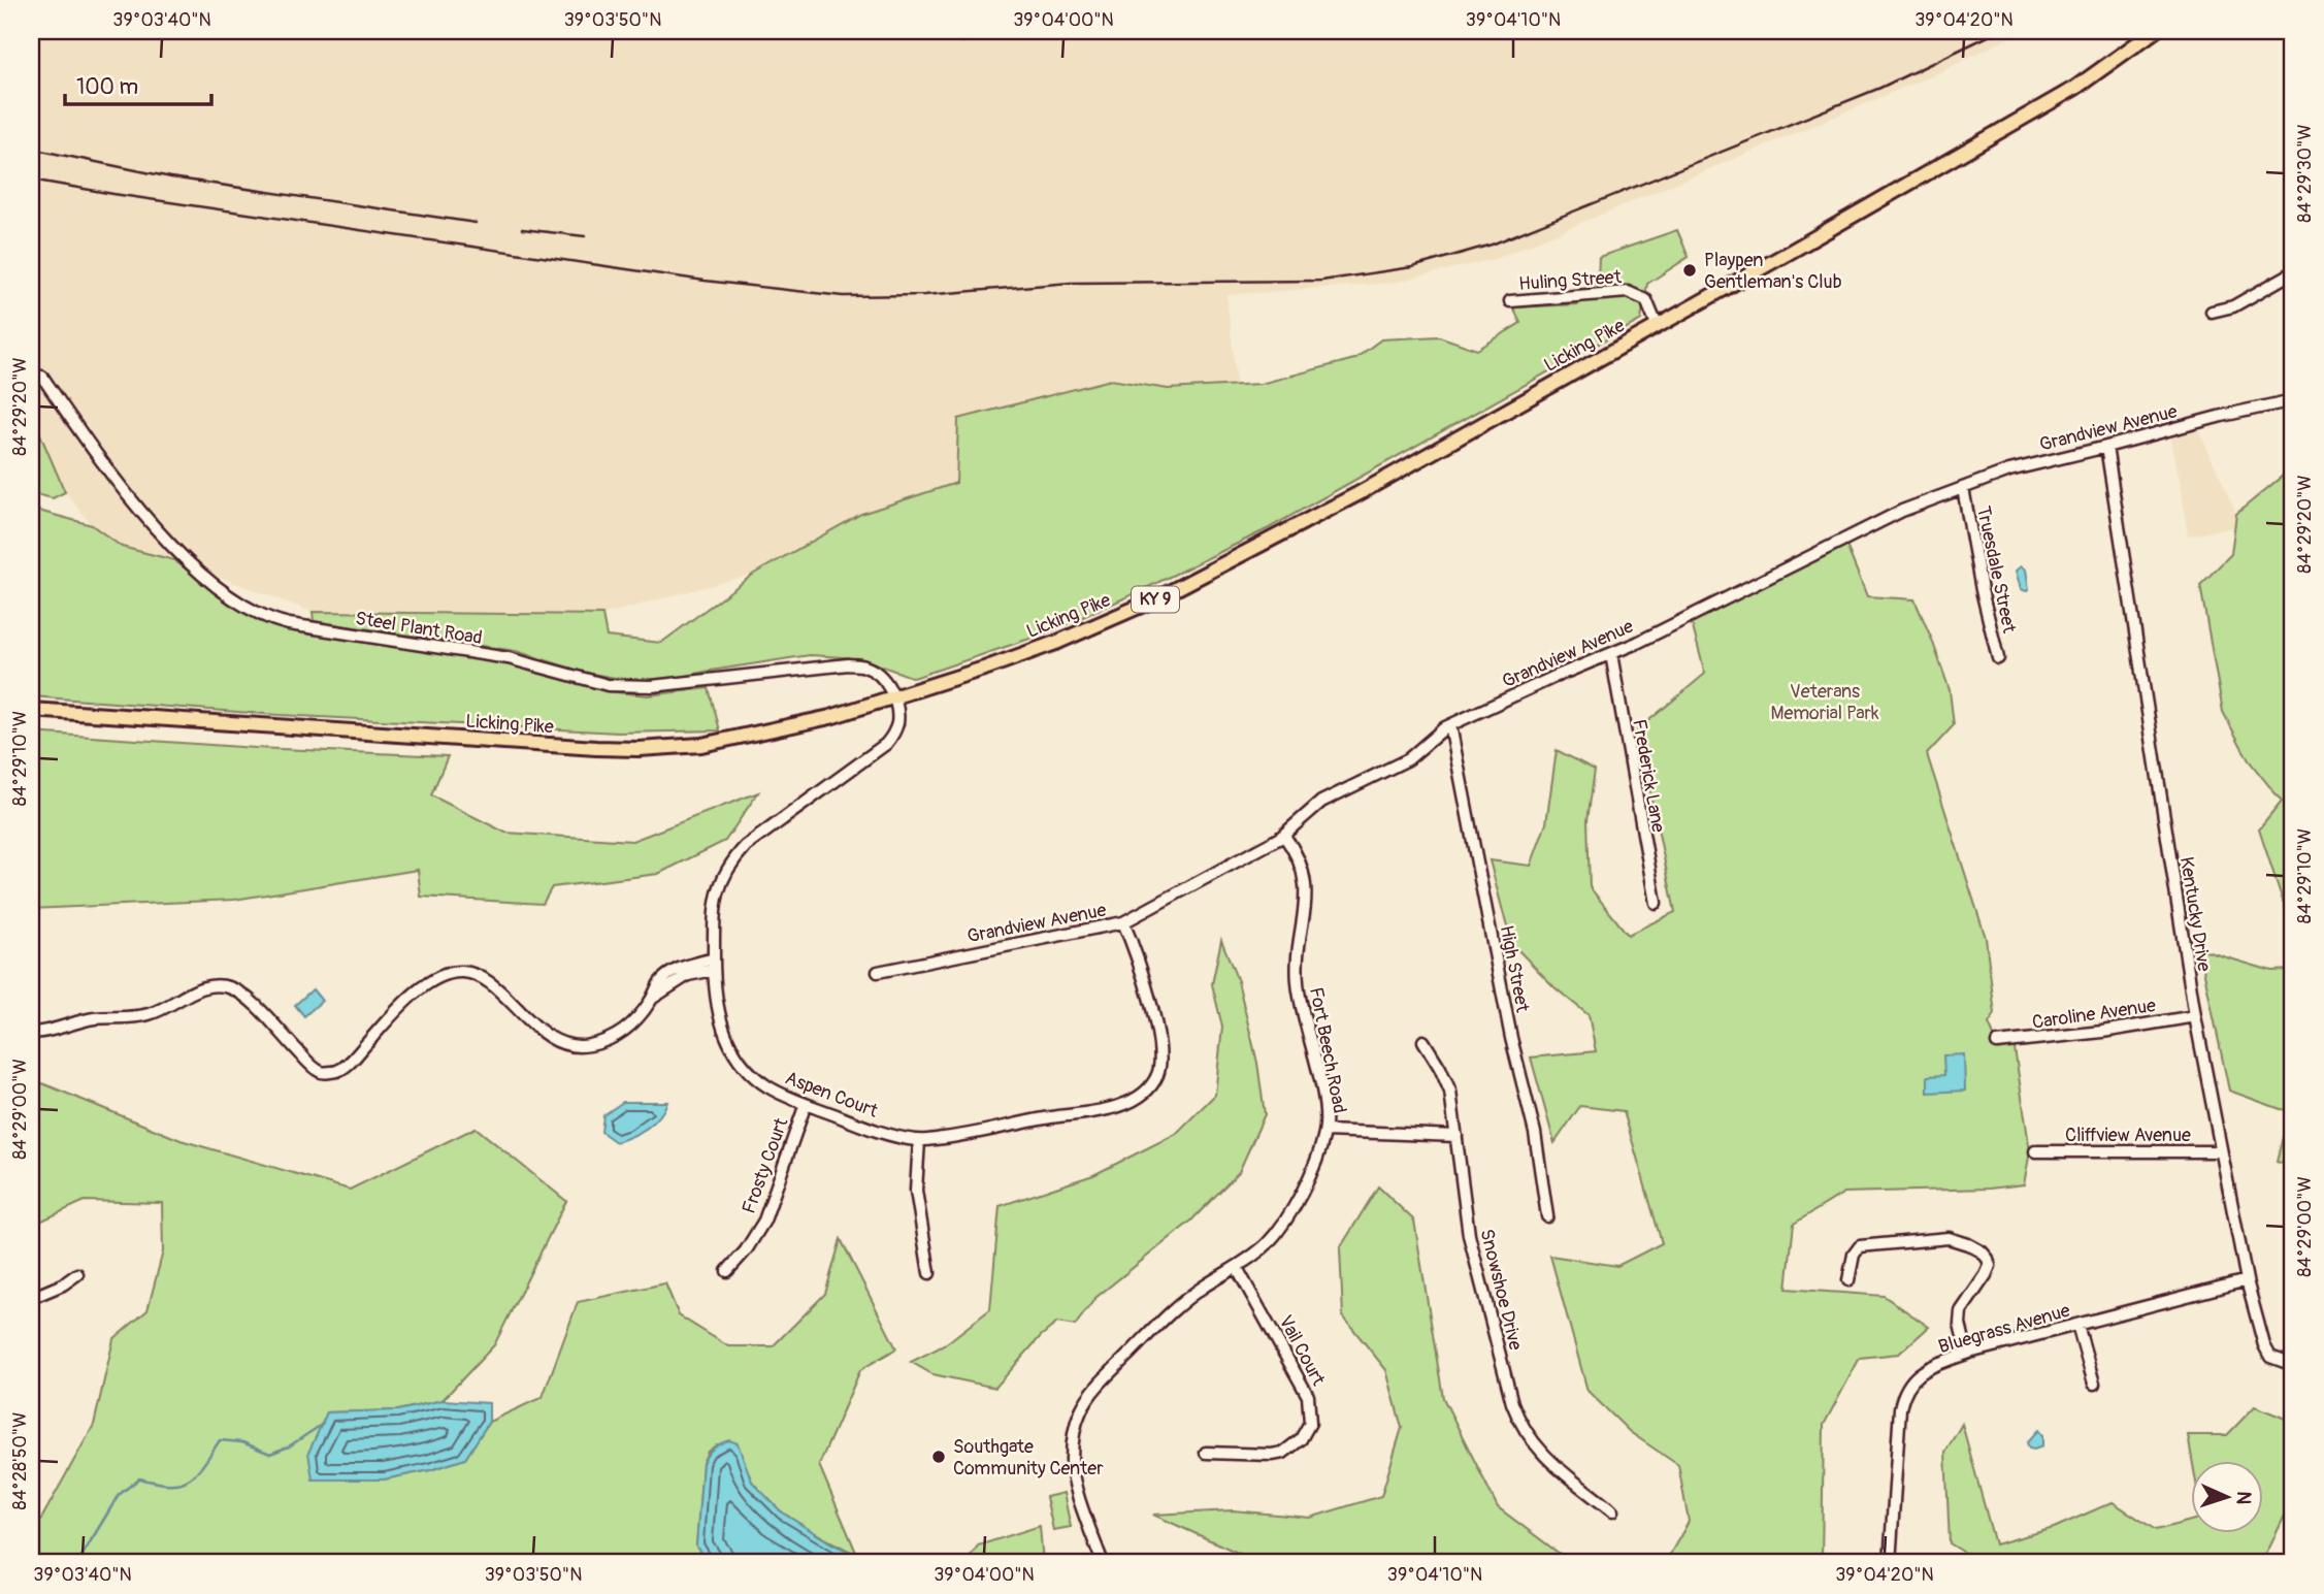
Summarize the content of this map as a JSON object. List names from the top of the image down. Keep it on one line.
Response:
{"streets":{"main road":["Licking Pike","KY 9"],"street":["Huling Street","Grandview Avenue","Truesdale Street","Steel Plant Road","Frederick Lane","Kentucky Drive","High Street","Caroline Avenue","Fort Beech Road","Aspen Court","Cliffview Avenue","Frosty Court","Snowshoe Drive","Bluegrass Avenue","Vail Court"]},"crossings":[["Huling Street","Licking Pike"],["Licking Pike","Steel Plant Road"],["Licking Pike","Aspen Court"],["Grandview Avenue","Truesdale Street"],["Grandview Avenue","Frederick Lane"],["Grandview Avenue","Kentucky Drive"],["Grandview Avenue","High Street"],["Grandview Avenue","Fort Beech Road"],["Grandview Avenue","Aspen Court"],["Steel Plant Road","Aspen Court"],["Kentucky Drive","Caroline Avenue"],["Kentucky Drive","Cliffview Avenue"],["Kentucky Drive","Bluegrass Avenue"],["Fort Beech Road","Vail Court"],["Aspen Court","Frosty Court"]],"parks":["Veterans Memorial Park"],"places":["Playpen Gentleman's Club","Southgate Community Center"],"scale_bar":"100 m","north":"right","coordinates":["39°03'40\"N","39°03'50\"N","39°04'00\"N","39°04'10\"N","39°04'20\"N","84°29'30\"W","84°29'20\"W","84°29'10\"W","84°29'00\"W","84°28'50\"W"]}
